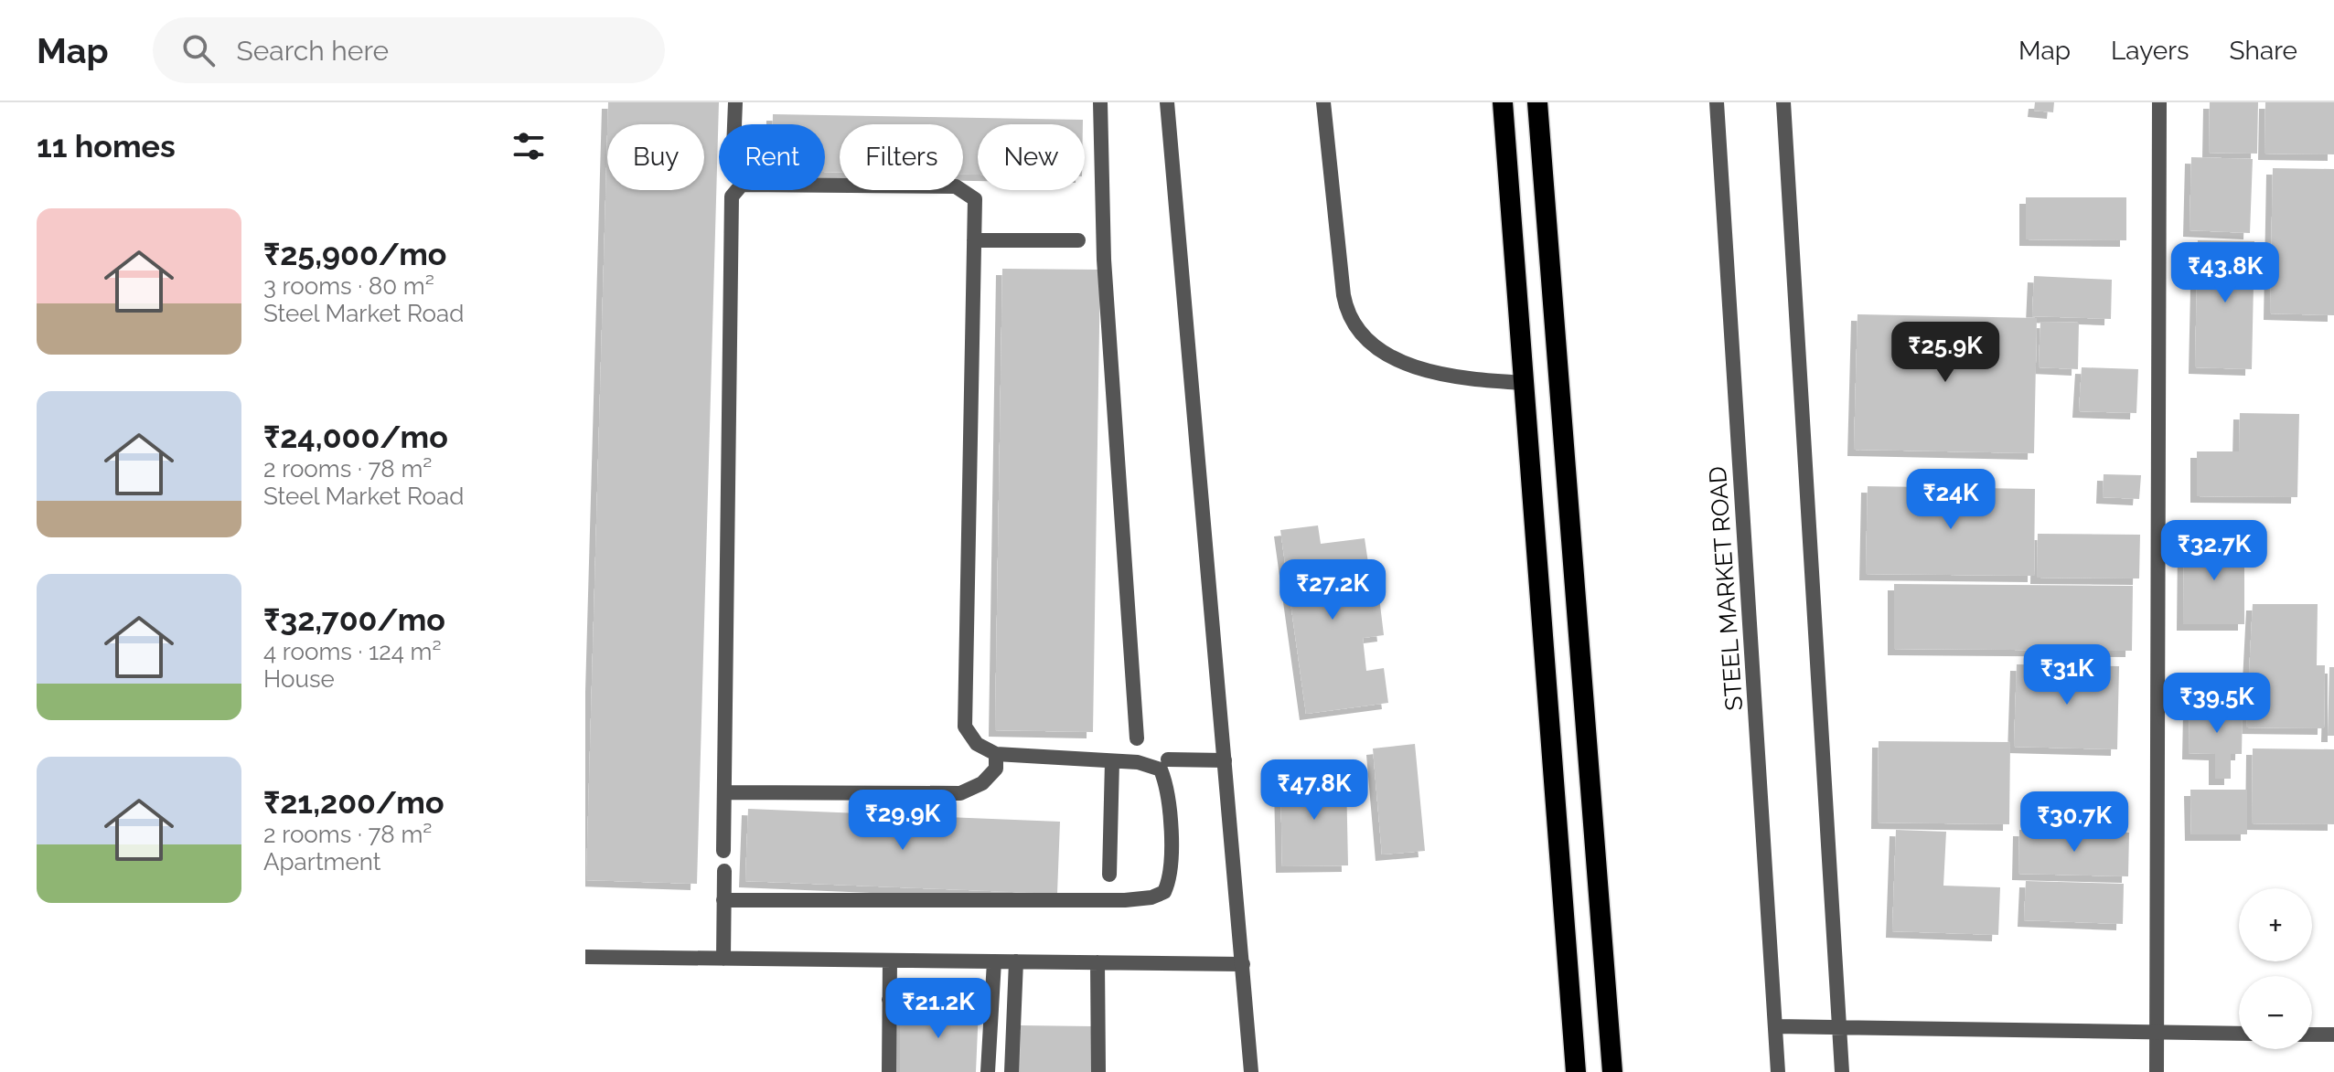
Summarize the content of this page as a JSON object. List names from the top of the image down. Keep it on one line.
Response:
{"streets":{"street":["STEEL MARKET ROAD"]},"page":{"header":"Map","search":"Search here","nav":["Map","Layers","Share"],"heading":"11 homes","chip":["Buy","Rent","Filters","New"],"list":[{"name":"₹25,900/mo","note":"3 rooms · 80 m² · Steel Market Road"},{"name":"₹24,000/mo","note":"2 rooms · 78 m² · Steel Market Road"},{"name":"₹32,700/mo","note":"4 rooms · 124 m² · House"},{"name":"₹21,200/mo","note":"2 rooms · 78 m² · Apartment"}],"price":["₹43.8K","₹25.9K","₹24K","₹32.7K","₹27.2K","₹31K","₹39.5K","₹47.8K","₹29.9K","₹30.7K","₹21.2K"],"map_buttons":["+","−"]}}
